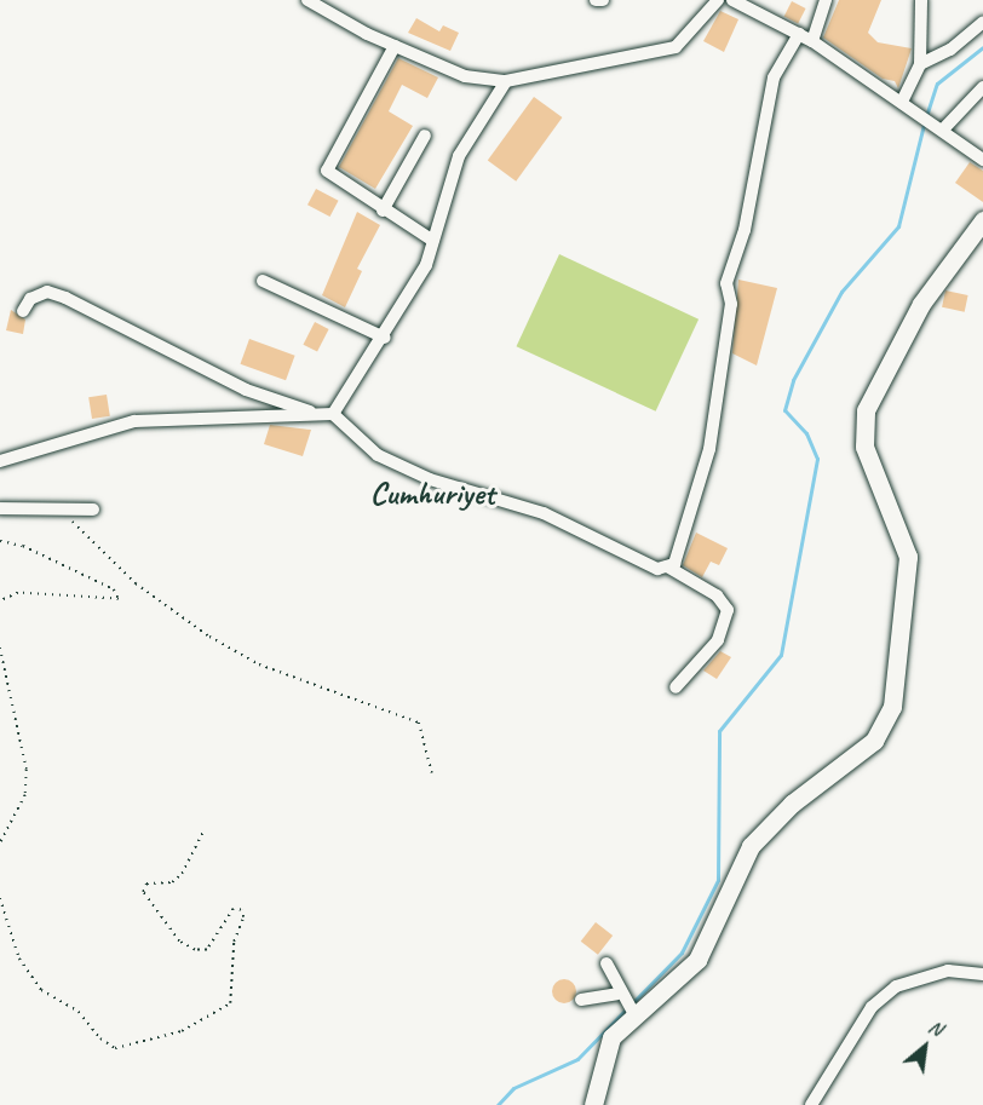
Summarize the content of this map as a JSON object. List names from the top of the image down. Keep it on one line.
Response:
{"districts":["Cumhuriyet"],"north":"top right"}
